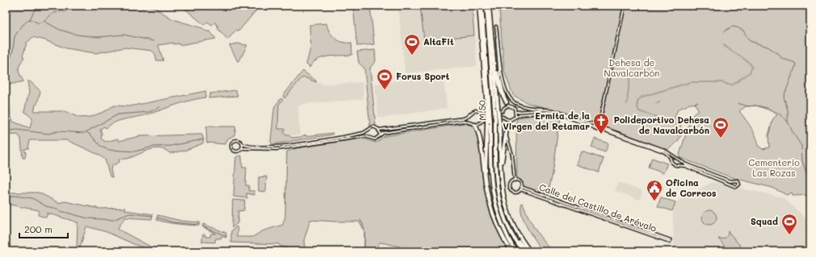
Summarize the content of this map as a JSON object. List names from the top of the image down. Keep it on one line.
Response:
{"streets":{"highway":["M 50"],"street":["Calle del Castillo de Arévalo"]},"parks":["Dehesa de Navalcarbón","Cementerio Las Rozas"],"places":{"sports":["AltaFit","Forus Sport","Polideportivo Dehesa de Navalcarbón","Squad"],"church":["Ermita de la Virgen del Retamar"],"public building":["Oficina de Correos"]},"scale_bar":"200 m"}
